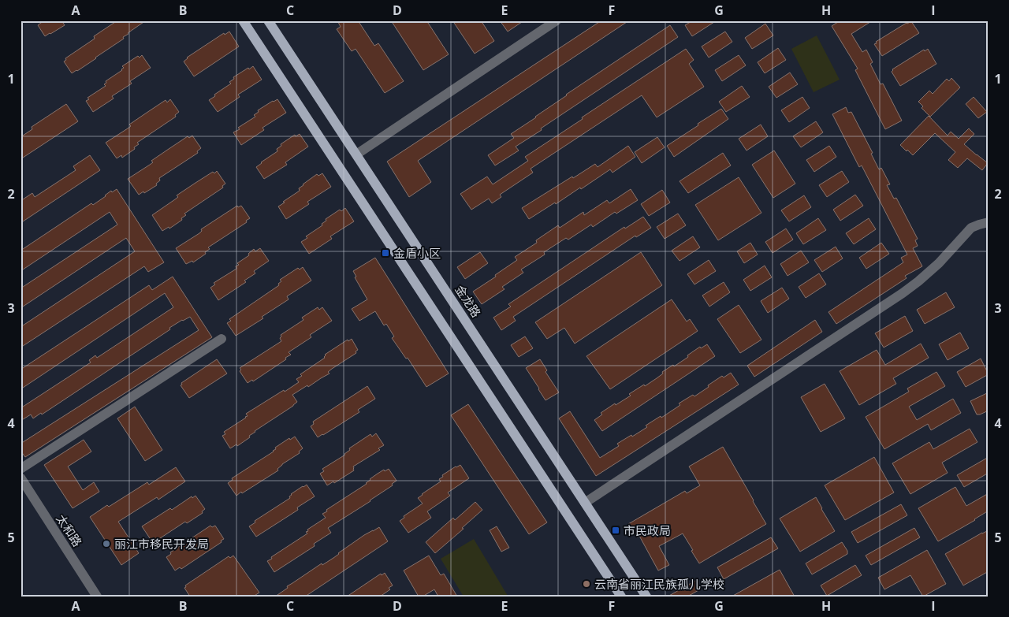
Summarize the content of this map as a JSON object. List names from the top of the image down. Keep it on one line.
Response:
{"streets":{"main road":["金龙路"],"street":["太和路"]},"places":{"transit":["金盾小区","市民政局"],"other":["丽江市移民开发局","云南省丽江民族孤儿学校"]},"grid":{"columns":["A","B","C","D","E","F","G","H","I"],"rows":["1","2","3","4","5"]}}
